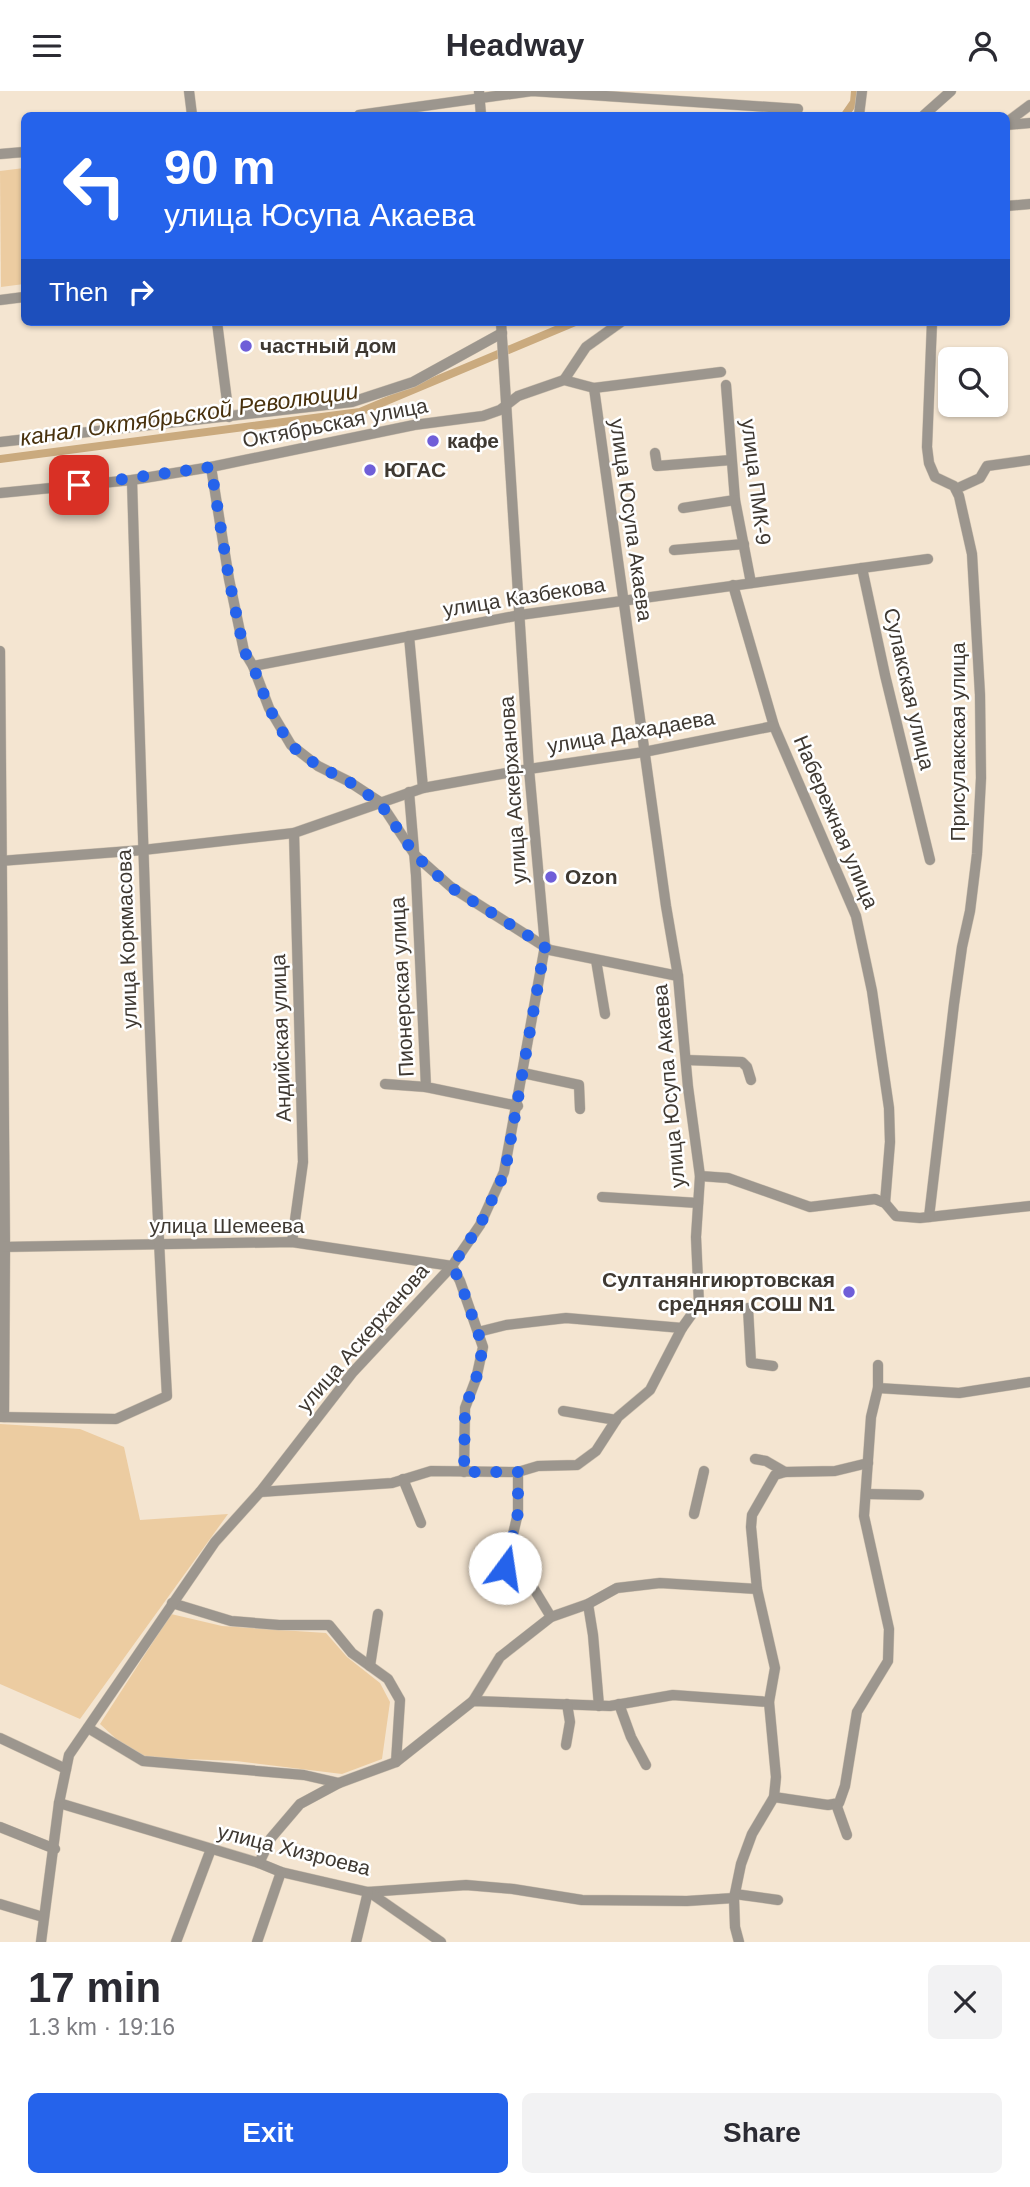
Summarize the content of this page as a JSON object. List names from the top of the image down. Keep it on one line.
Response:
{"streets":{"street":["Октябрьская улица","улица ПМК-9","улица Юсупа Акаева","улица Казбекова","Сулакская улица","улица Дахадаева","Присулакская улица","улица Аскерханова","Набережная улица","улица Коркмасова","Пионерская улица","Андийская улица","улица Шемеева","улица Хизроева"]},"crossings":[["Октябрьская улица","улица Аскерханова"],["Октябрьская улица","улица Коркмасова"],["улица ПМК-9","улица Казбекова"],["улица Юсупа Акаева","улица Казбекова"],["улица Юсупа Акаева","улица Дахадаева"],["улица Юсупа Акаева","улица Аскерханова"],["улица Казбекова","Сулакская улица"],["улица Казбекова","улица Аскерханова"],["улица Казбекова","Набережная улица"],["улица Дахадаева","улица Аскерханова"],["улица Дахадаева","Набережная улица"],["улица Дахадаева","улица Коркмасова"],["улица Дахадаева","Пионерская улица"],["улица Дахадаева","Андийская улица"],["улица Аскерханова","Пионерская улица"],["улица Аскерханова","улица Шемеева"],["улица Аскерханова","улица Хизроева"],["улица Коркмасова","улица Шемеева"],["Андийская улица","улица Шемеева"]],"water":["канал Октябрьской Революции"],"places":["частный дом","кафе","ЮГАС","Ozon","Султанянгиюртовская средняя СОШ N1"],"page":{"header":"Headway","turn":["90 m","улица Юсупа Акаева"],"then":"Then","heading":["17 min","1.3 km · 19:16"],"buttons":["Exit","Share"]}}
